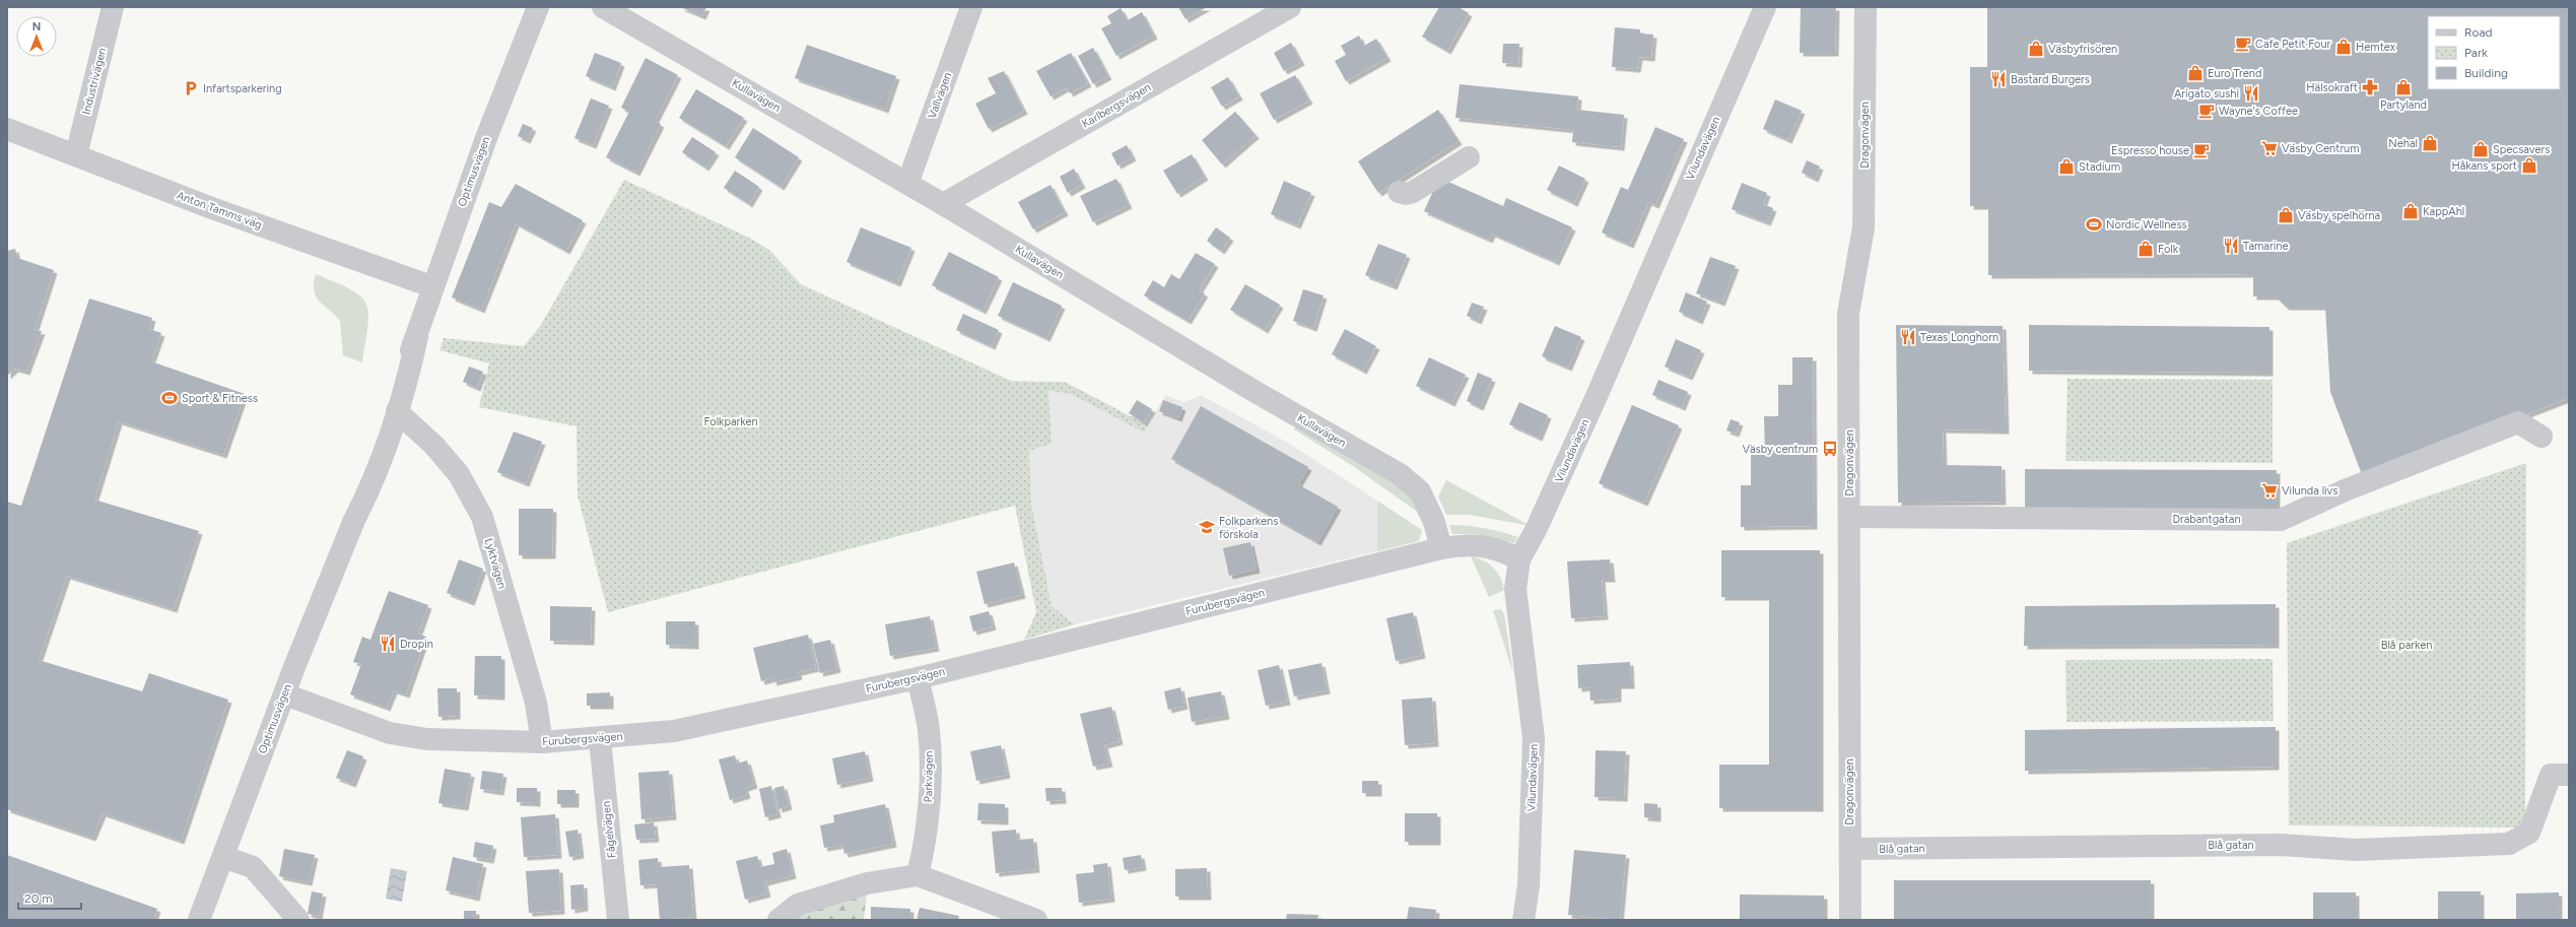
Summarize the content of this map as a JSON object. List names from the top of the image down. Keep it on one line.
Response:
{"streets":{"street":["Industrivägen","Kullavägen","Vallvägen","Karlbergsvägen","Dragonvägen","Vilundavägen","Optimusvägen","Anton Tamms väg","Drabantgatan","Lyktvägen","Furubergsvägen","Parkvägen","Fågelvägen","Blå gatan"]},"crossings":[["Industrivägen","Anton Tamms väg"],["Kullavägen","Vallvägen"],["Kullavägen","Karlbergsvägen"],["Kullavägen","Furubergsvägen"],["Dragonvägen","Drabantgatan"],["Dragonvägen","Blå gatan"],["Vilundavägen","Furubergsvägen"],["Optimusvägen","Anton Tamms väg"],["Optimusvägen","Lyktvägen"],["Optimusvägen","Furubergsvägen"],["Lyktvägen","Furubergsvägen"],["Furubergsvägen","Parkvägen"],["Furubergsvägen","Fågelvägen"]],"parks":["Folkparken","Blå parken"],"places":{"cafe":["Cafe Petit Four","Wayne's Coffee","Espresso house"],"shop":["Hemtex","Väsbyfrisören","Euro Trend","Partyland","Nehal","Specsavers","Håkans sport","Stadium","KappAhl","Väsby spelhörna","Folk"],"restaurant":["Bastard Burgers","Arigato sushi","Tamarine","Texas Longhorn","Dropin"],"pharmacy":["Hälsokraft"],"parking":["Infartsparkering"],"supermarket":["Väsby Centrum","Vilunda livs"],"sports":["Nordic Wellness","Sport & Fitness"],"bus stop":["Väsby centrum"],"school or university":["Folkparkens förskola"]},"legend":["Road","Park","Building"],"scale_bar":"20 m","north":"top"}
